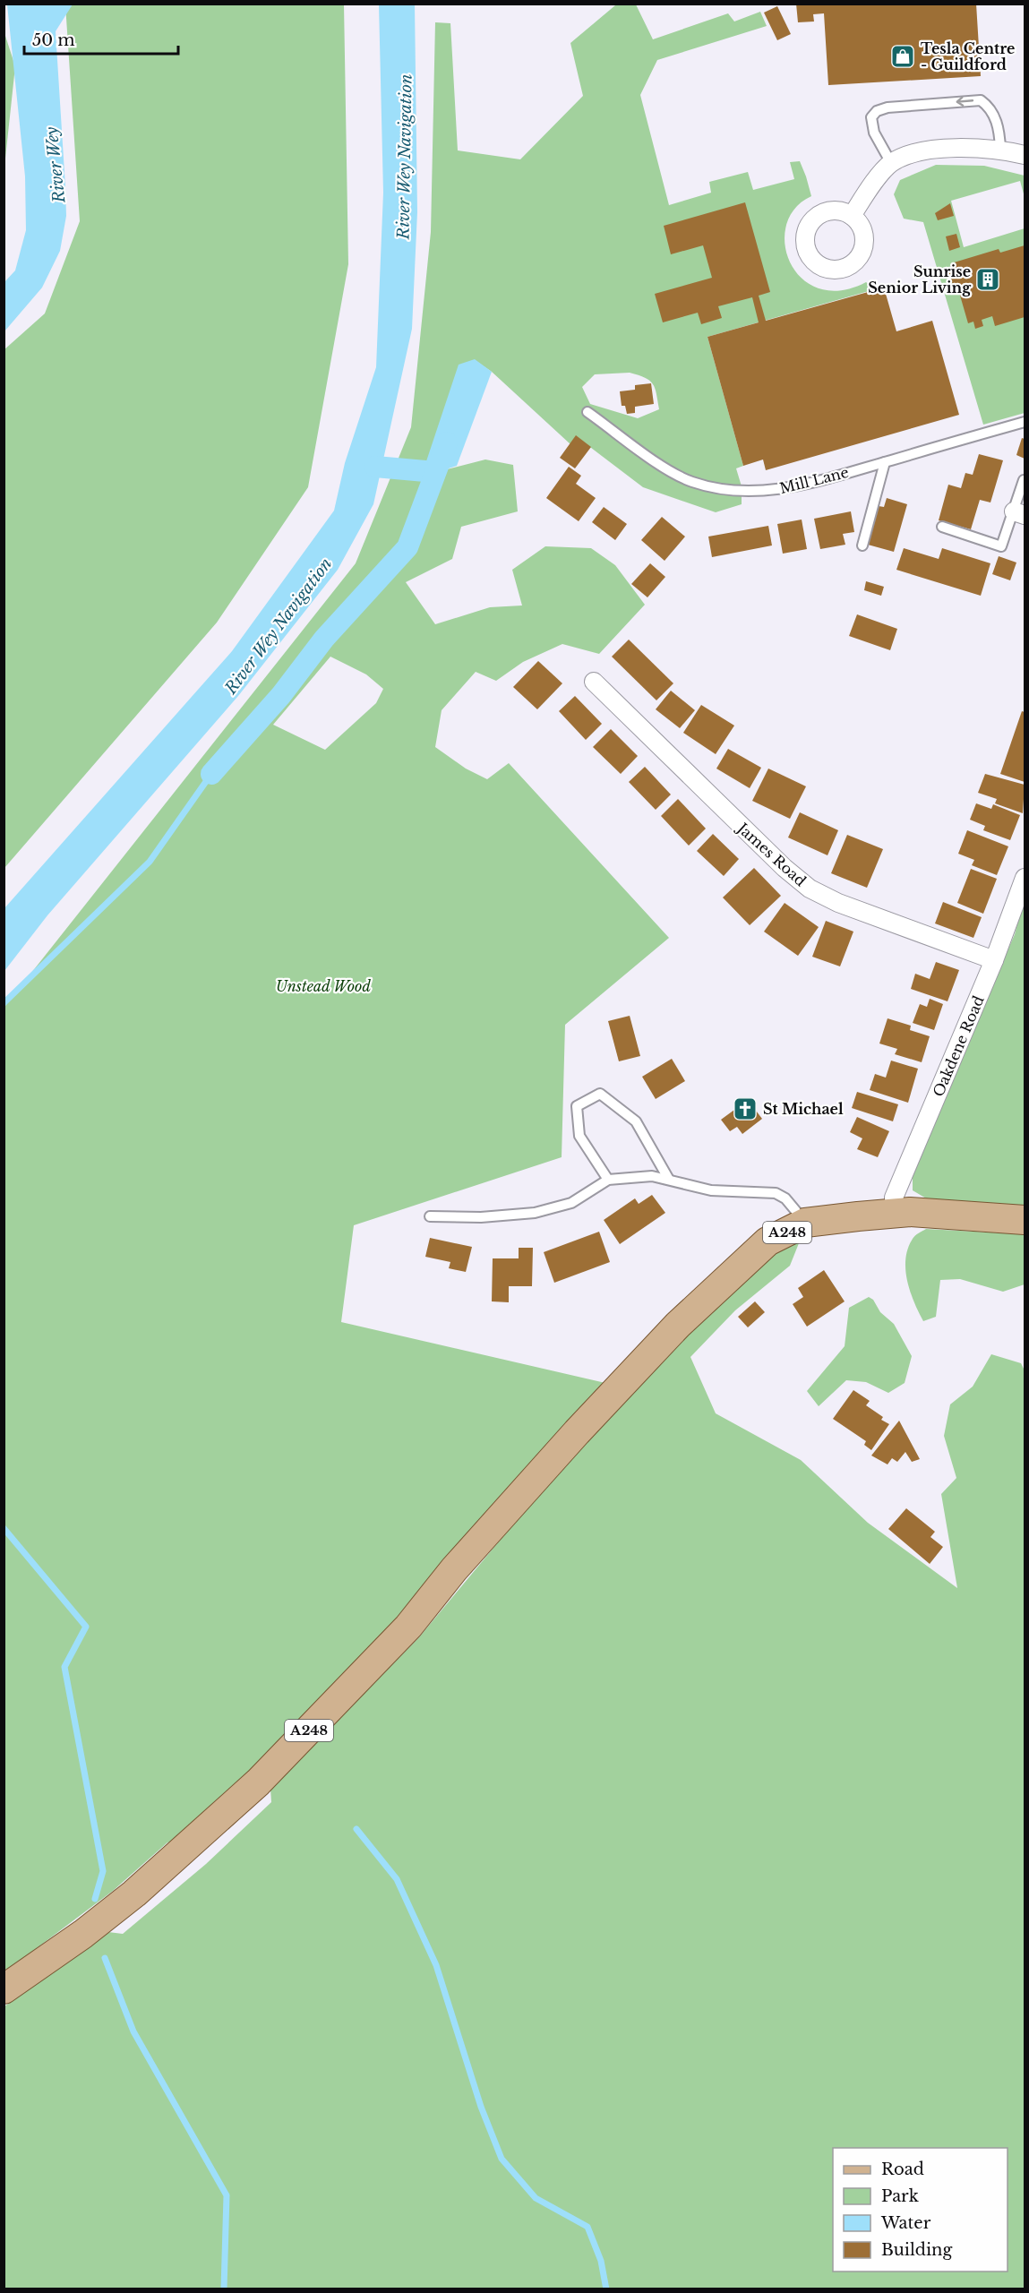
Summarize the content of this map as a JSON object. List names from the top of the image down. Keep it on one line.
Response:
{"streets":{"main road":["A248"],"street":["James Road","Oakdene Road"],"lane":["Mill Lane"]},"crossings":[["James Road","Oakdene Road"],["Oakdene Road","A248"]],"water":["River Wey Navigation","River Wey"],"parks":["Unstead Wood"],"places":{"shop":["Tesla Centre - Guildford"],"building":["Sunrise Senior Living"],"church":["St Michael"]},"legend":["Road","Park","Water","Building"],"scale_bar":"50 m"}
